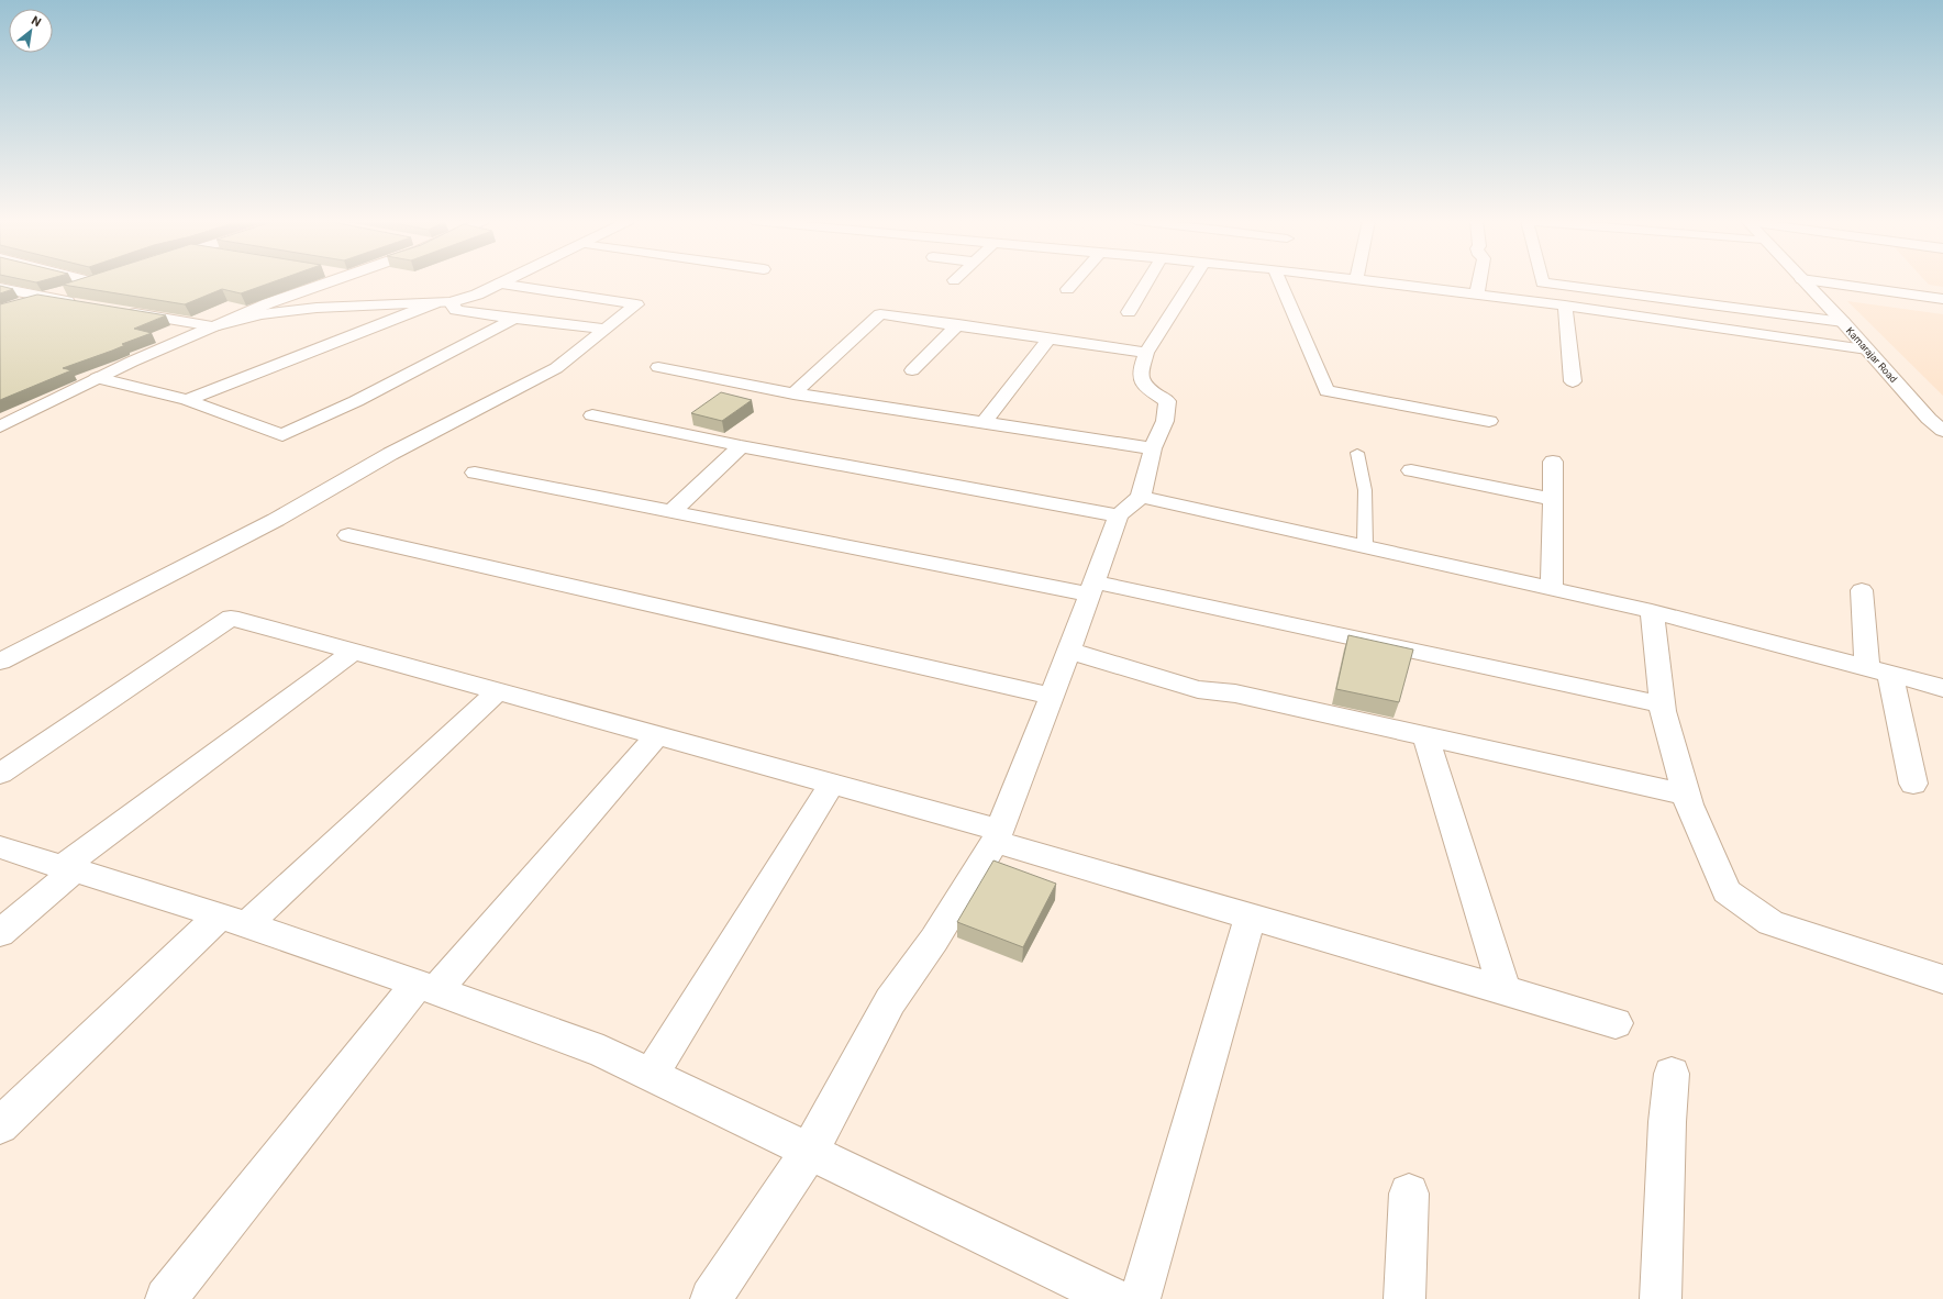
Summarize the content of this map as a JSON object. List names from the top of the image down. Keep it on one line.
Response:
{"streets":{"street":["Kamarajar Road"]},"north":"top right"}
